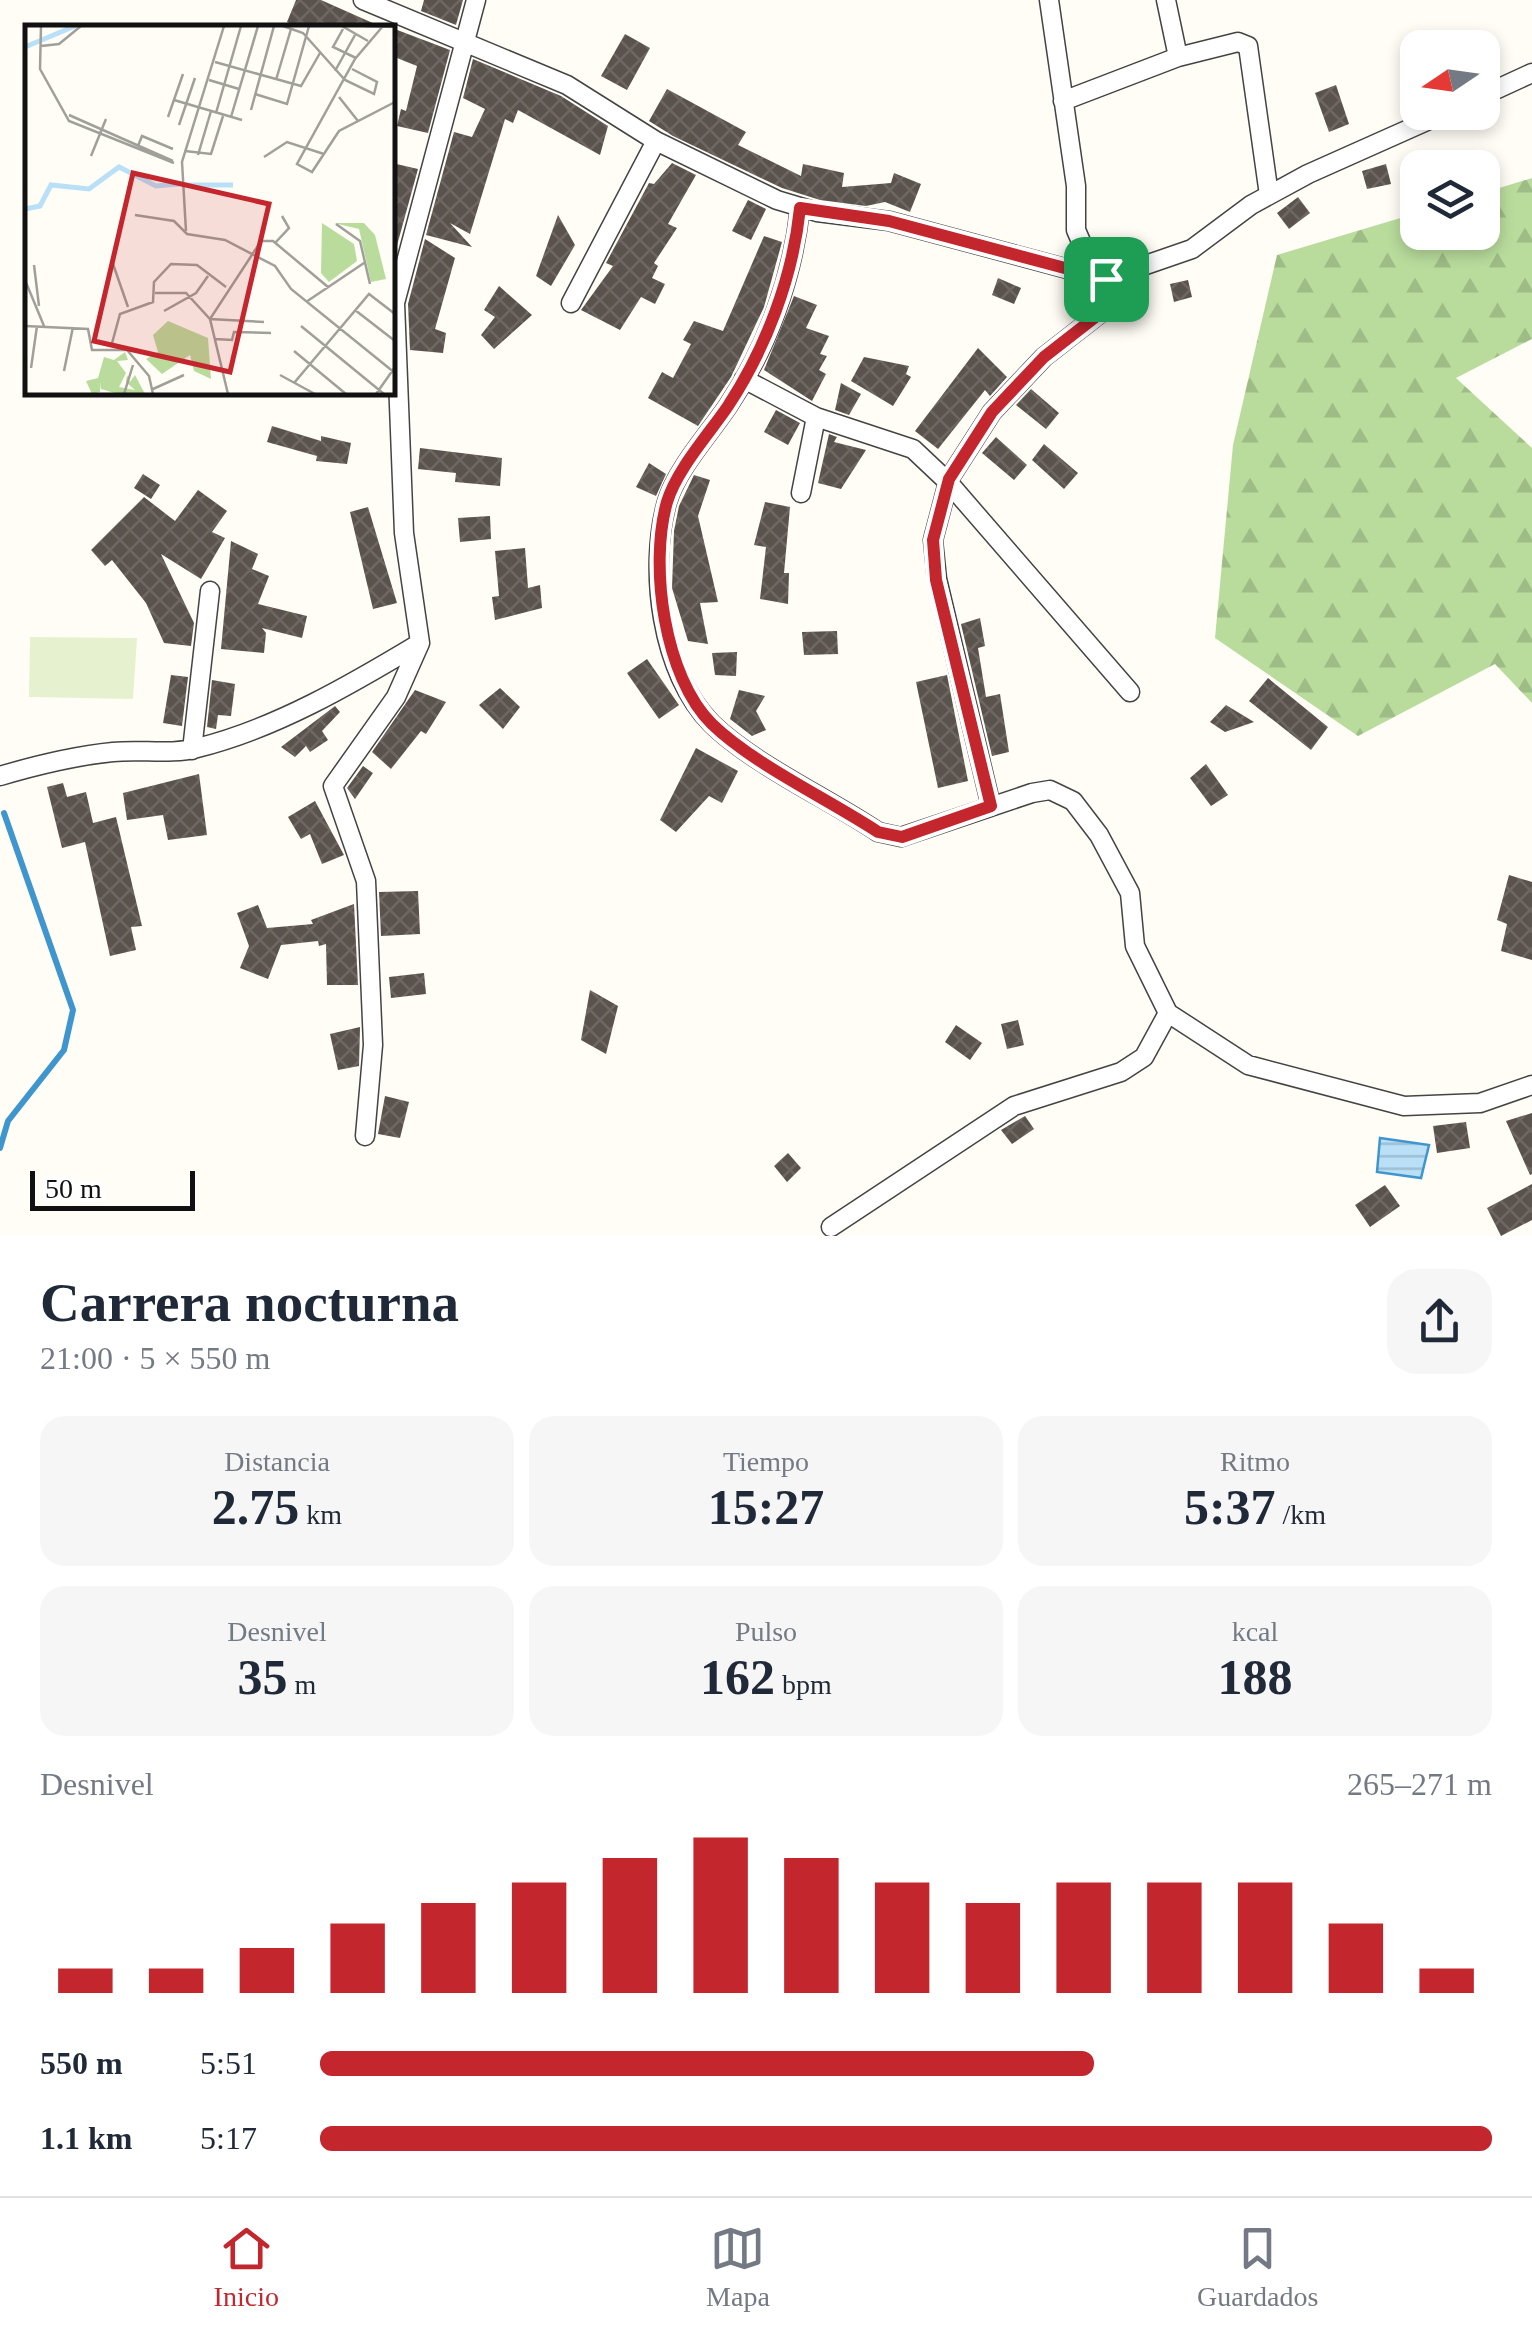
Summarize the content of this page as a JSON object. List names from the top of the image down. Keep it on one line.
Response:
{"scale_bar":"50 m","north":"left","page":{"scale":"50 m","heading":["Carrera nocturna","21:00 · 5 × 550 m"],"stats":[["Distancia","2.75 km"],["Tiempo","15:27"],["Ritmo","5:37 /km"],["Desnivel","35 m"],["Pulso","162 bpm"],["kcal","188"]],"chart":["Desnivel","265–271 m"],"list":[{"name":"550 m","note":"5:51"},{"name":"1.1 km","note":"5:17"}],"tabs":["Inicio","Mapa","Guardados"]}}
